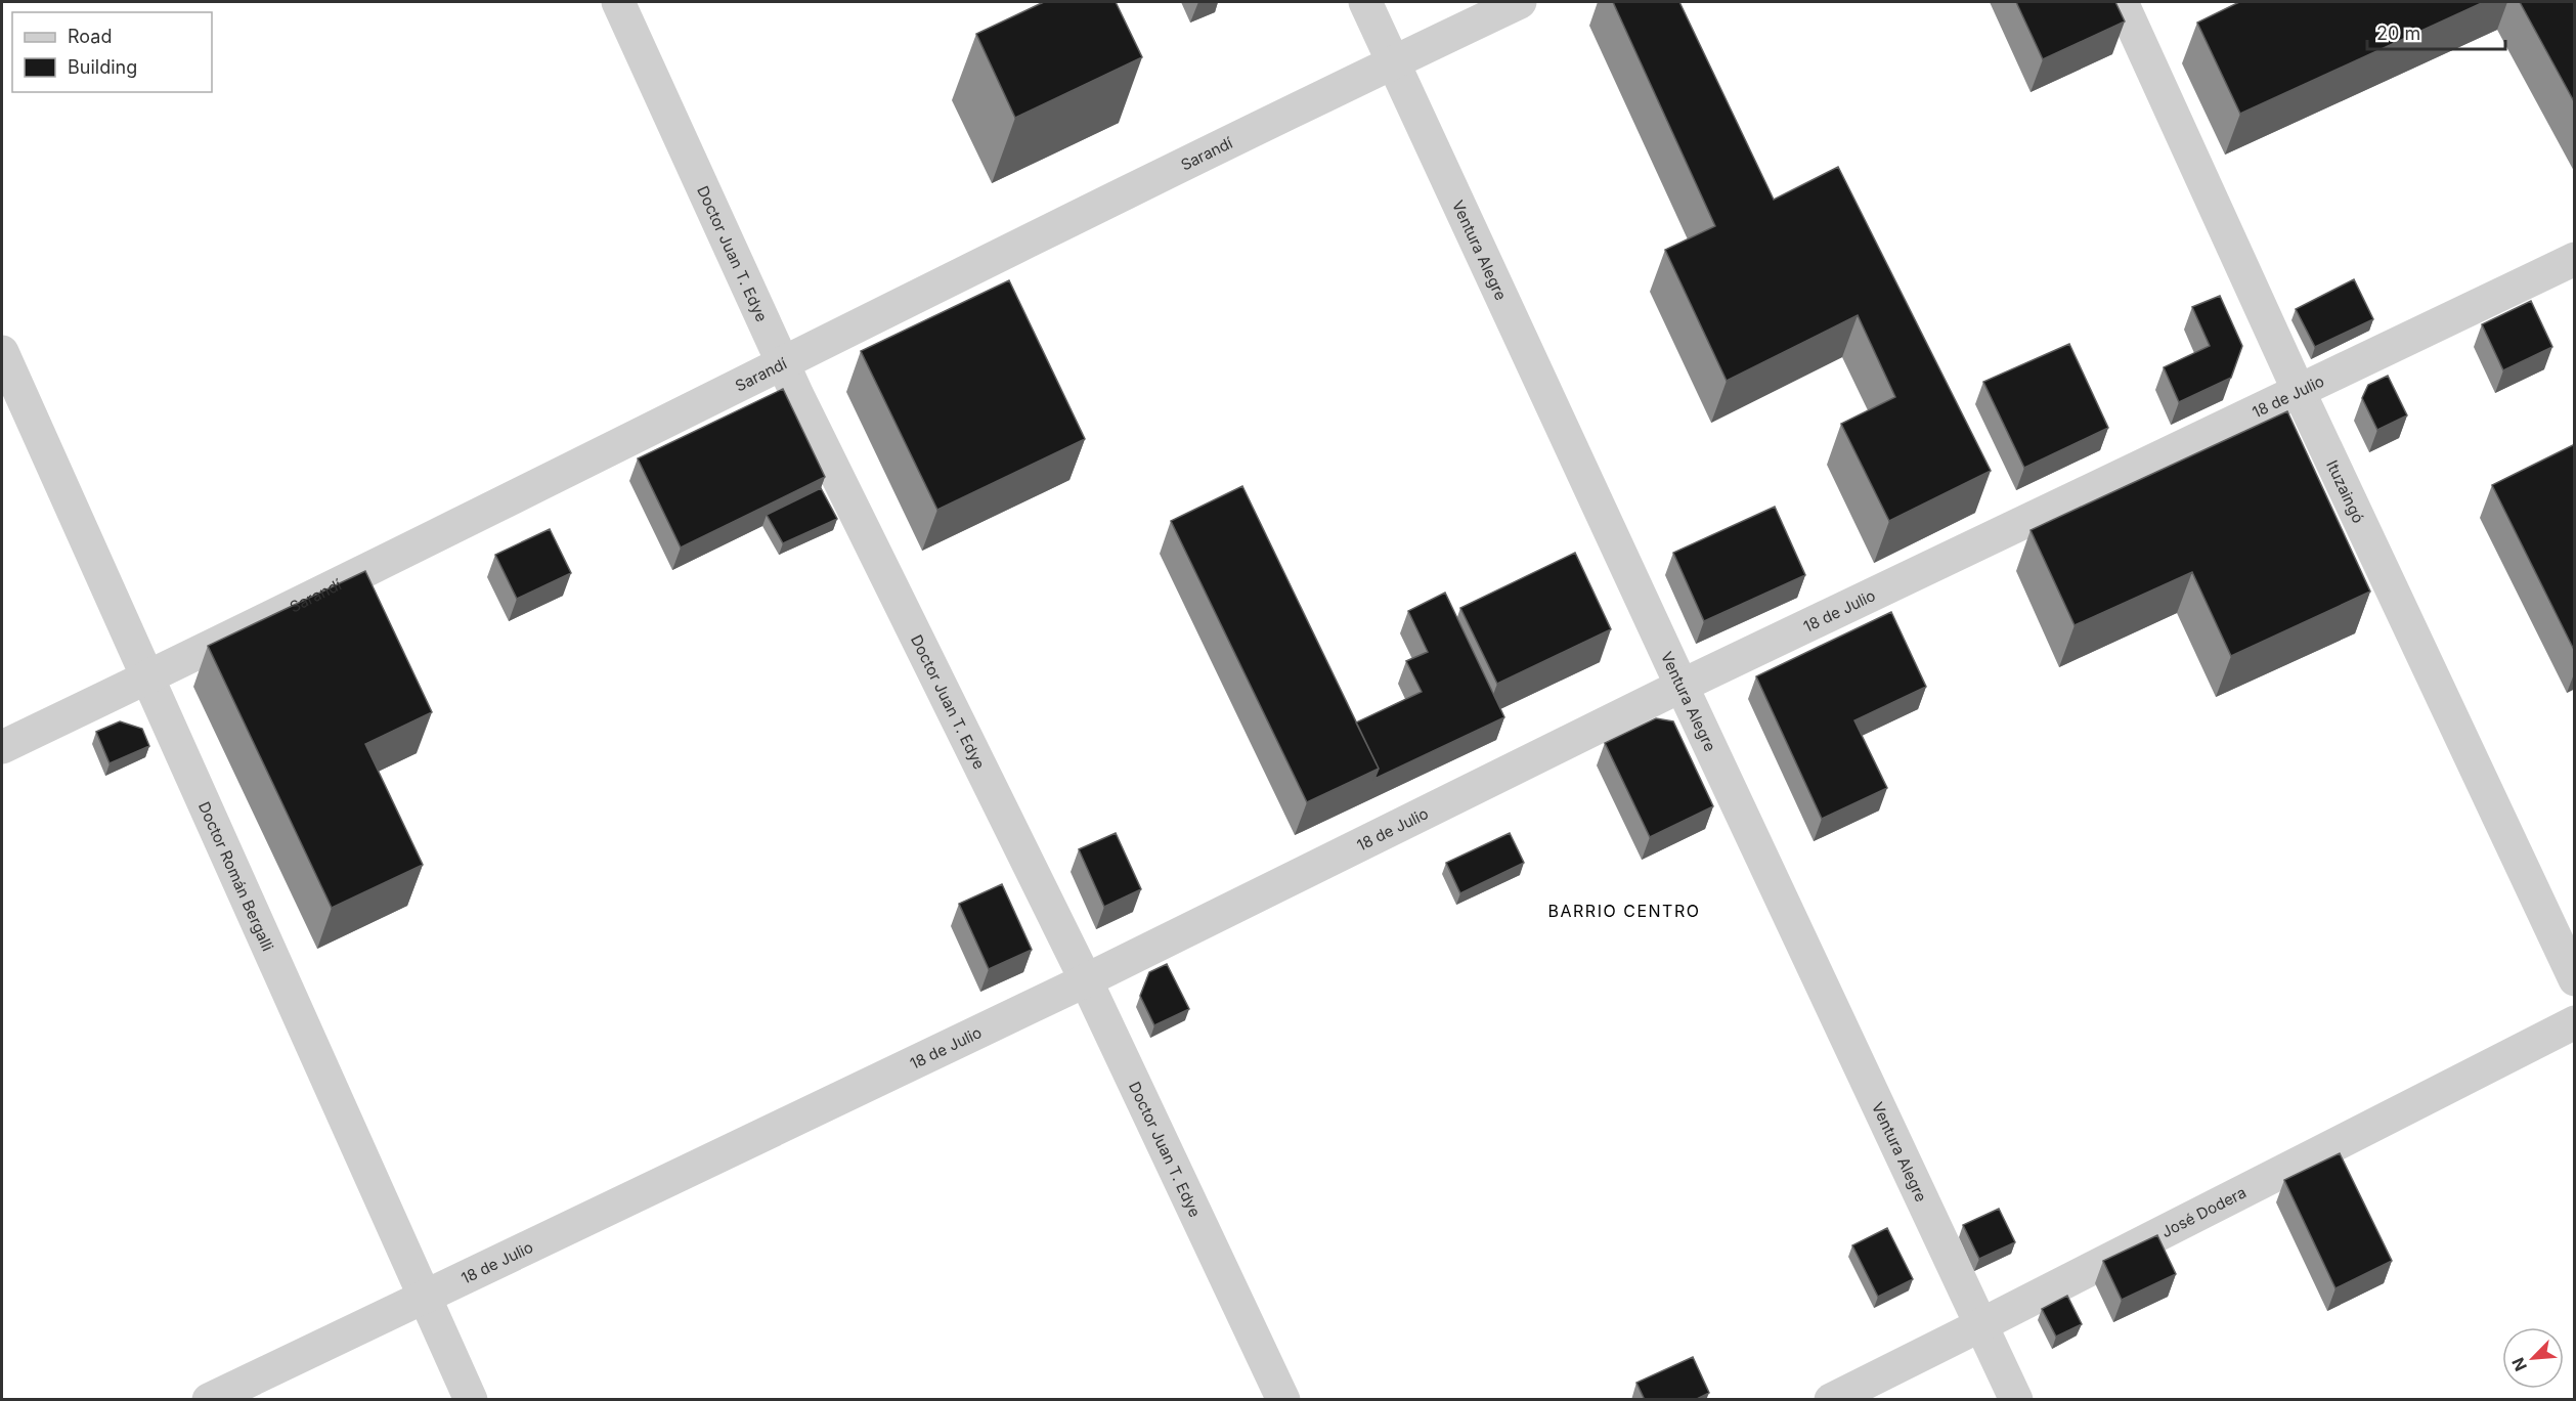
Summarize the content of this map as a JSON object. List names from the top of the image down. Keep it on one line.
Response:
{"streets":{"street":["Sarandí","Ventura Alegre","Doctor Juan T. Edye","18 de Julio","Ituzaingó","Doctor Román Bergalli","José Dodera"]},"crossings":[["Sarandí","Ventura Alegre"],["Sarandí","Doctor Juan T. Edye"],["Sarandí","Doctor Román Bergalli"],["Ventura Alegre","18 de Julio"],["Ventura Alegre","José Dodera"],["Doctor Juan T. Edye","18 de Julio"],["18 de Julio","Ituzaingó"],["18 de Julio","Doctor Román Bergalli"]],"districts":["BARRIO CENTRO"],"legend":["Road","Building"],"scale_bar":"20 m","north":"bottom left"}
